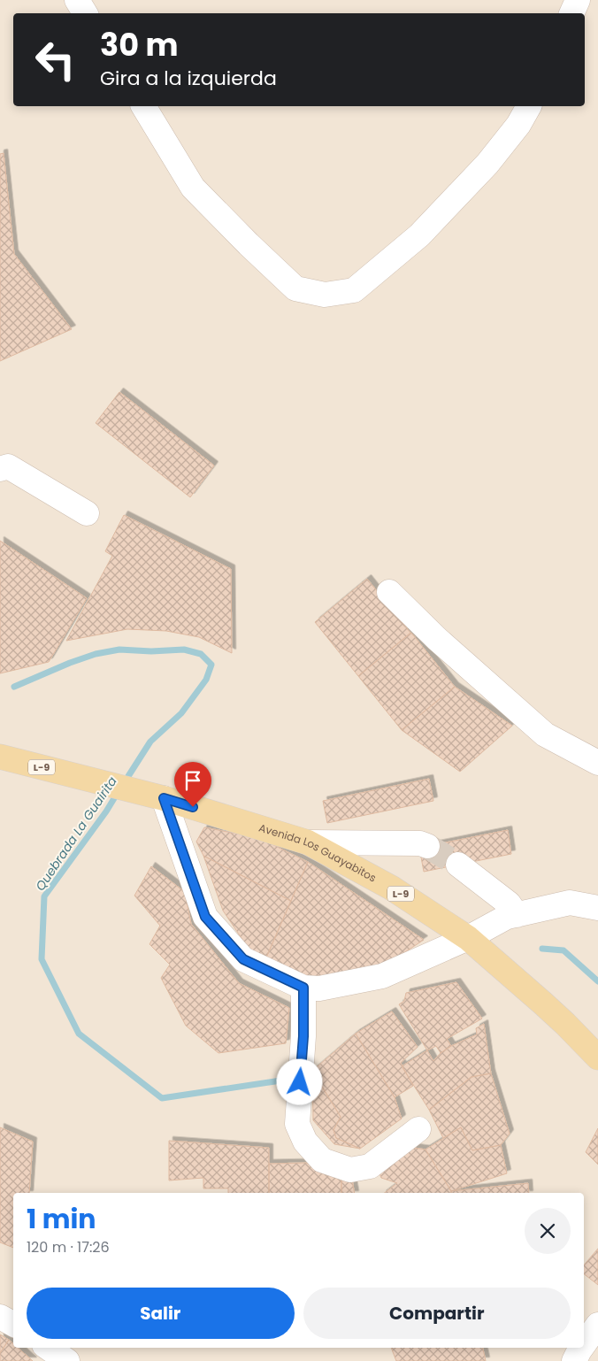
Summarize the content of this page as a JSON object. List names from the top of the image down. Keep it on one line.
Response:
{"streets":{"main road":["L-9","Avenida Los Guayabitos"]},"crossings":[["L-9","Avenida Los Guayabitos"]],"water":["Quebrada La Guairita"],"page":{"turn":["30 m","Gira a la izquierda"],"heading":["1 min","120 m · 17:26"],"buttons":["Salir","Compartir"]}}
